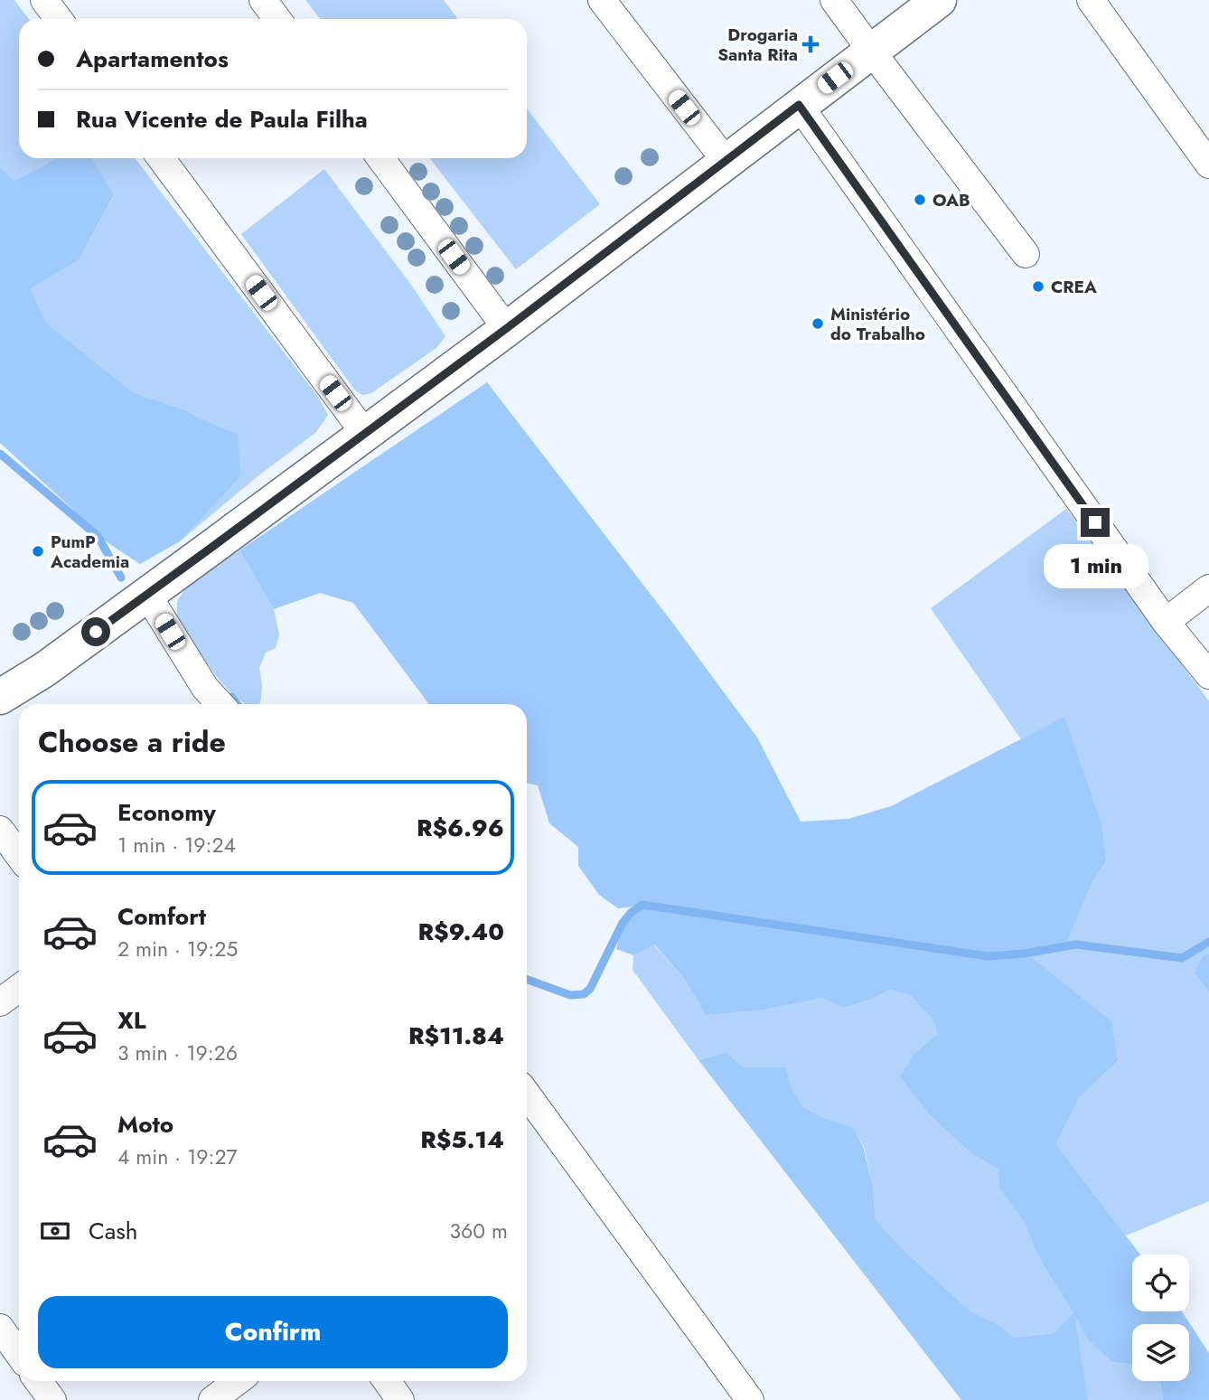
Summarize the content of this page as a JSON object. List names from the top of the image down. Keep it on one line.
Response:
{"places":{"health":["Drogaria Santa Rita"],"other":["OAB","CREA","Ministério do Trabalho","PumP Academia"]},"page":{"banner":["Apartamentos","Rua Vicente de Paula Filha"],"bubble":"1 min","heading":"Choose a ride","list":[{"name":"Economy","note":"1 min · 19:24","value":"R$6.96"},{"name":"Comfort","note":"2 min · 19:25","value":"R$9.40"},{"name":"XL","note":"3 min · 19:26","value":"R$11.84"},{"name":"Moto","note":"4 min · 19:27","value":"R$5.14"}],"pay":["Cash","360 m"],"buttons":"Confirm"}}
